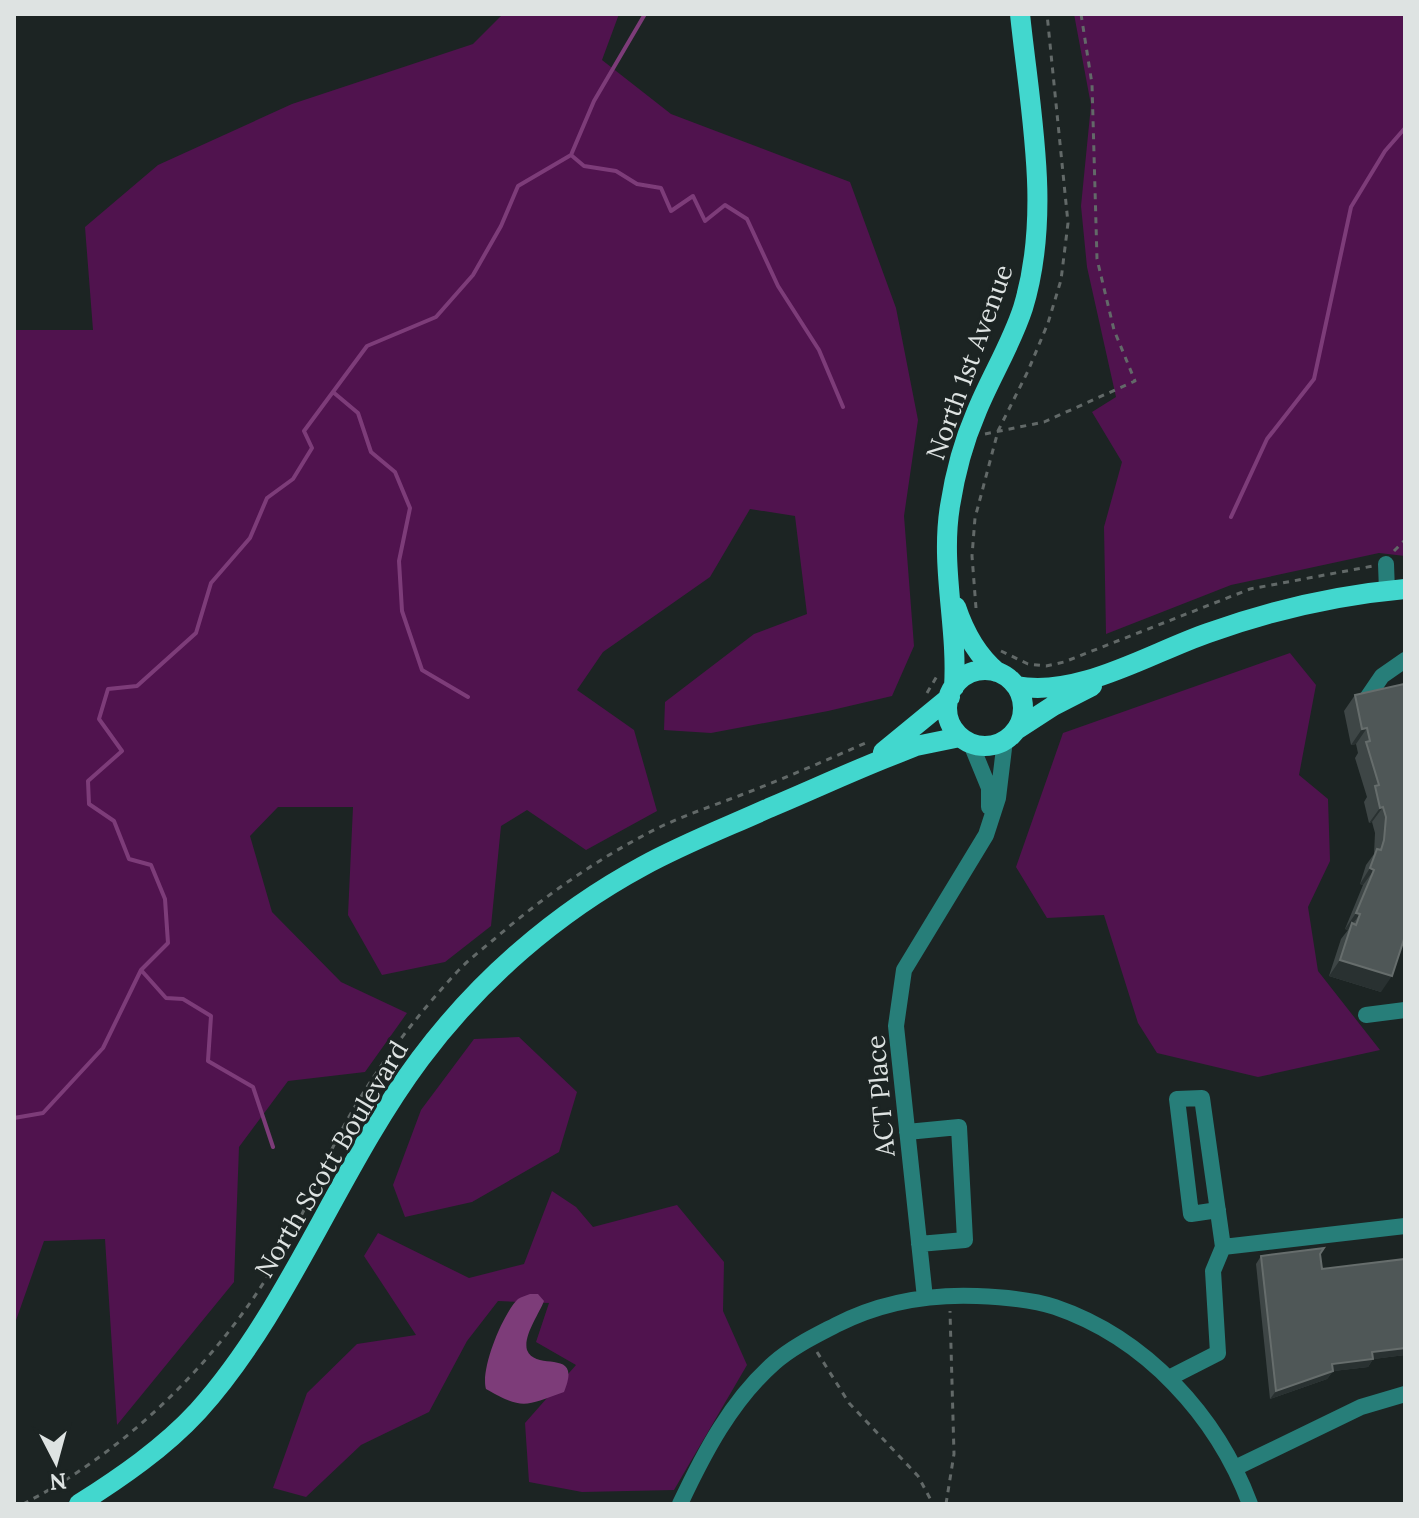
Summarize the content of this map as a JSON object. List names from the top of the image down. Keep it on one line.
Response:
{"streets":{"main road":["North 1st Avenue","North Scott Boulevard"],"lane":["ACT Place"]},"crossings":[["North 1st Avenue","ACT Place"],["North 1st Avenue","North Scott Boulevard"],["ACT Place","North Scott Boulevard"]],"north":"bottom"}
